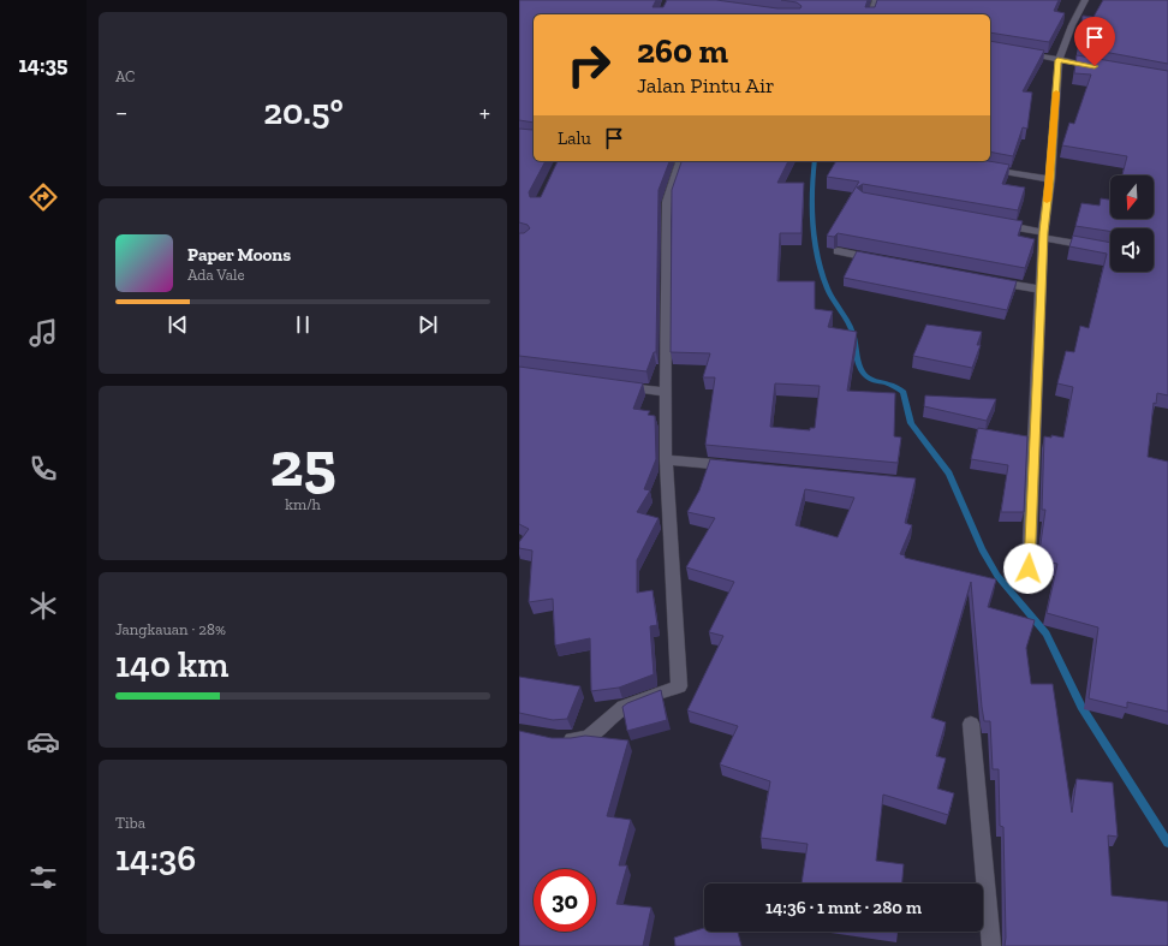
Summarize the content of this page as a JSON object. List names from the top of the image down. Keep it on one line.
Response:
{"north":"bottom","page":{"tabs":"14:35","tile":["AC",["25","km/h"],["Jangkauan · 28%","140 km"],["Tiba","14:36"]],"turn":["260 m","Jalan Pintu Air"],"heat":["−","20.5°","+"],"then":"Lalu","song":["Paper Moons","Ada Vale"],"limit":"30","trip":"14:36 · 1 mnt · 280 m"}}
